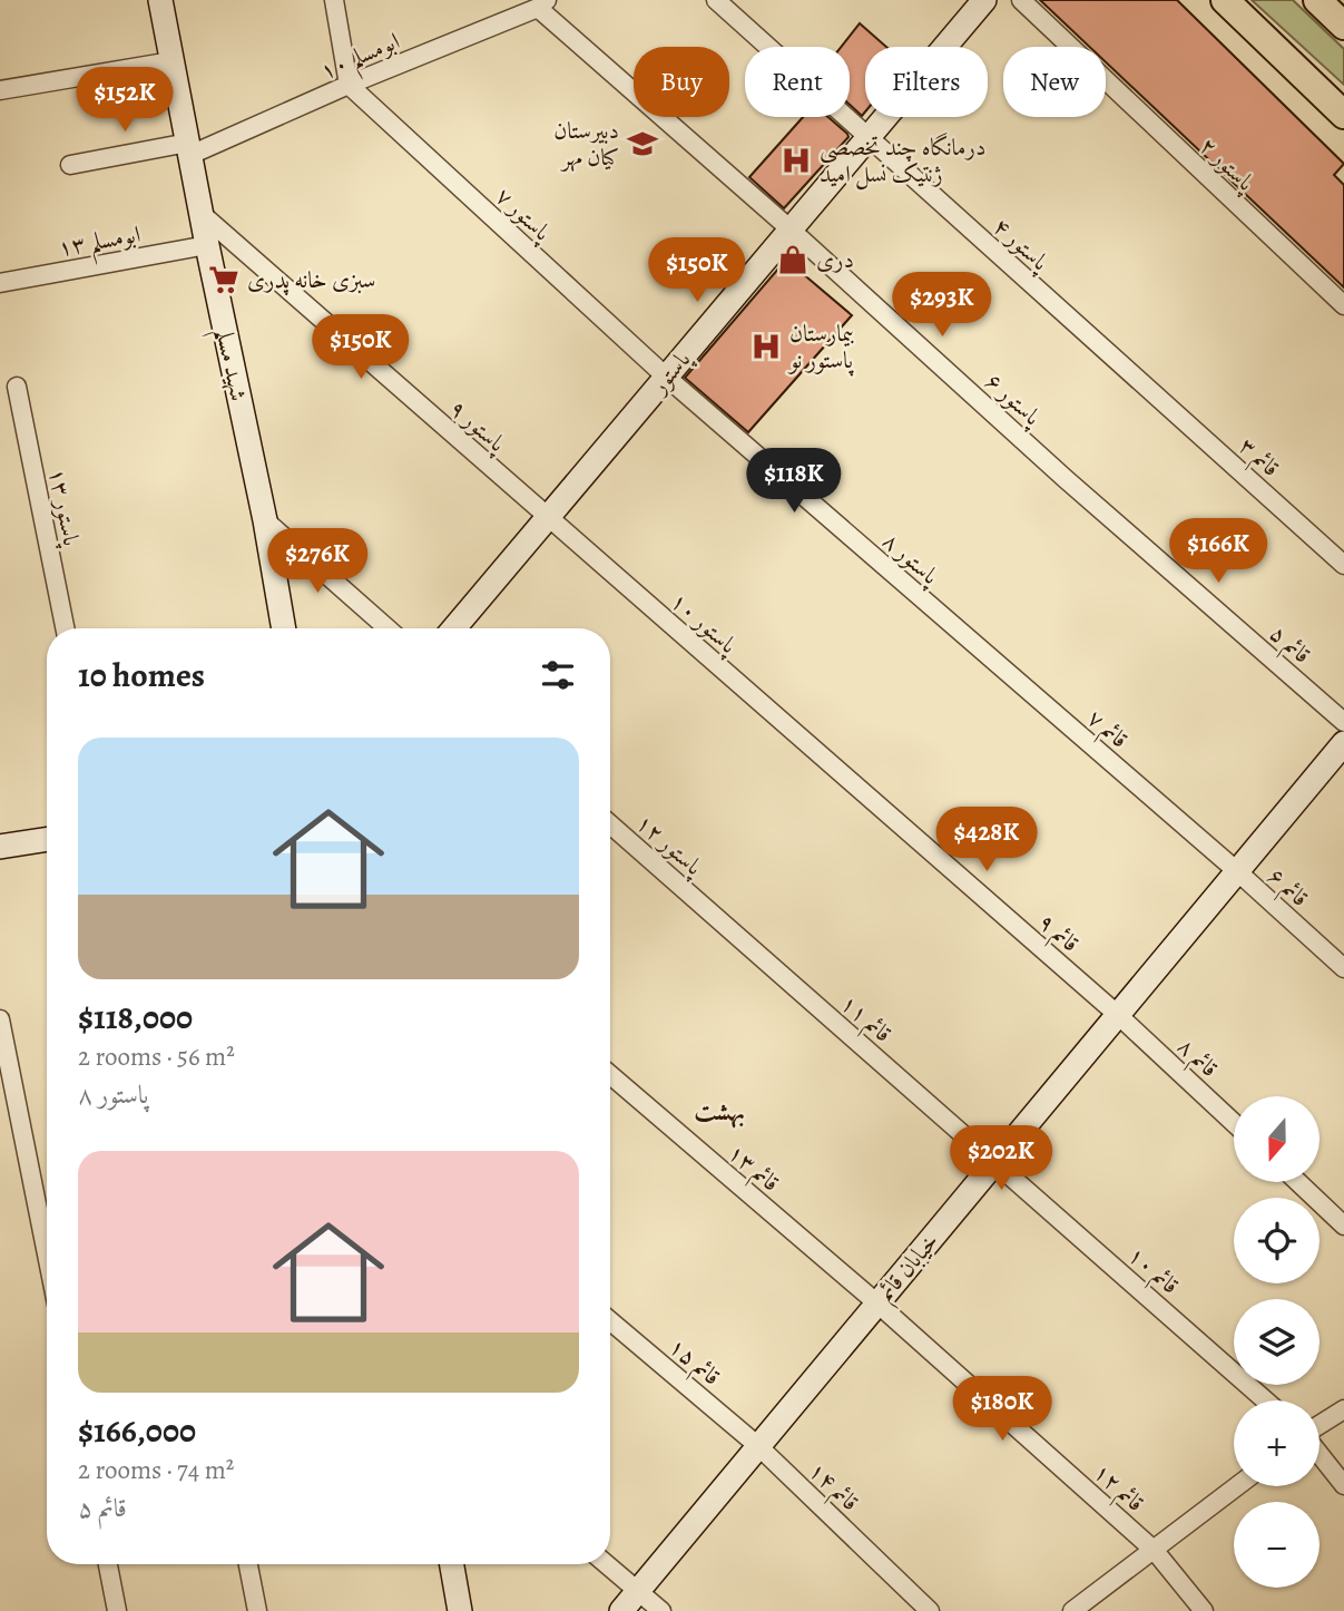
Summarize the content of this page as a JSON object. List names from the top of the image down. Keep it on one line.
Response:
{"streets":{"street":["ابومسلم ۱۰","پاستور ۲","پاستور ۷","ابومسلم ۱۳","پاستور ۴","شهید مسلم","پاستور","پاستور ۶","پاستور ۹","قائم ۳","پاستور ۱۳","پاستور ۸","پاستور ۱۰","قائم ۵","قائم ۷","پاستور ۱۲","قائم ۶","قائم ۹","قائم ۱۱","قائم ۸","قائم ۱۳","خیابان قائم","قائم ۱۰","قائم ۱۵","قائم ۱۴","قائم ۱۲"]},"crossings":[["ابومسلم ۱۰","پاستور ۷"],["ابومسلم ۱۰","شهید مسلم"],["ابومسلم ۱۰","پاستور ۶"],["پاستور ۷","پاستور"],["پاستور ۷","پاستور ۸"],["ابومسلم ۱۳","شهید مسلم"],["پاستور ۴","پاستور"],["پاستور ۴","قائم ۳"],["شهید مسلم","پاستور ۹"],["پاستور","پاستور ۶"],["پاستور","پاستور ۹"],["پاستور","پاستور ۸"],["پاستور","پاستور ۱۰"],["پاستور ۶","قائم ۵"],["پاستور ۹","پاستور ۱۰"],["پاستور ۸","قائم ۷"],["پاستور ۱۰","قائم ۹"],["قائم ۷","قائم ۶"],["قائم ۷","خیابان قائم"],["پاستور ۱۲","قائم ۱۱"],["قائم ۶","خیابان قائم"],["قائم ۹","قائم ۸"],["قائم ۹","خیابان قائم"],["قائم ۱۱","خیابان قائم"],["قائم ۱۱","قائم ۱۰"],["قائم ۸","خیابان قائم"],["قائم ۱۳","خیابان قائم"],["قائم ۱۳","قائم ۱۲"],["خیابان قائم","قائم ۱۰"],["خیابان قائم","قائم ۱۵"],["خیابان قائم","قائم ۱۴"],["خیابان قائم","قائم ۱۲"],["قائم ۱۵","قائم ۱۴"]],"districts":["بهشت"],"places":{"school or university":["دبیرستان کیان مهر"],"hospital":["درمانگاه چند تخصصی ژنتیک نسل امید","بیمارستان پاستور نو"],"shop":["دری"],"supermarket":["سبزی خانه پدری"]},"north":"bottom","page":{"chip":["Buy","Rent","Filters","New"],"price":["$152K","$150K","$293K","$150K","$118K","$166K","$276K","$428K","$202K","$180K"],"heading":"10 homes","list":[{"name":"$118,000","note":"2 rooms · 56 m² · پاستور ۸"},{"name":"$166,000","note":"2 rooms · 74 m² · قائم ۵"}],"map_buttons":["+","−"]}}
